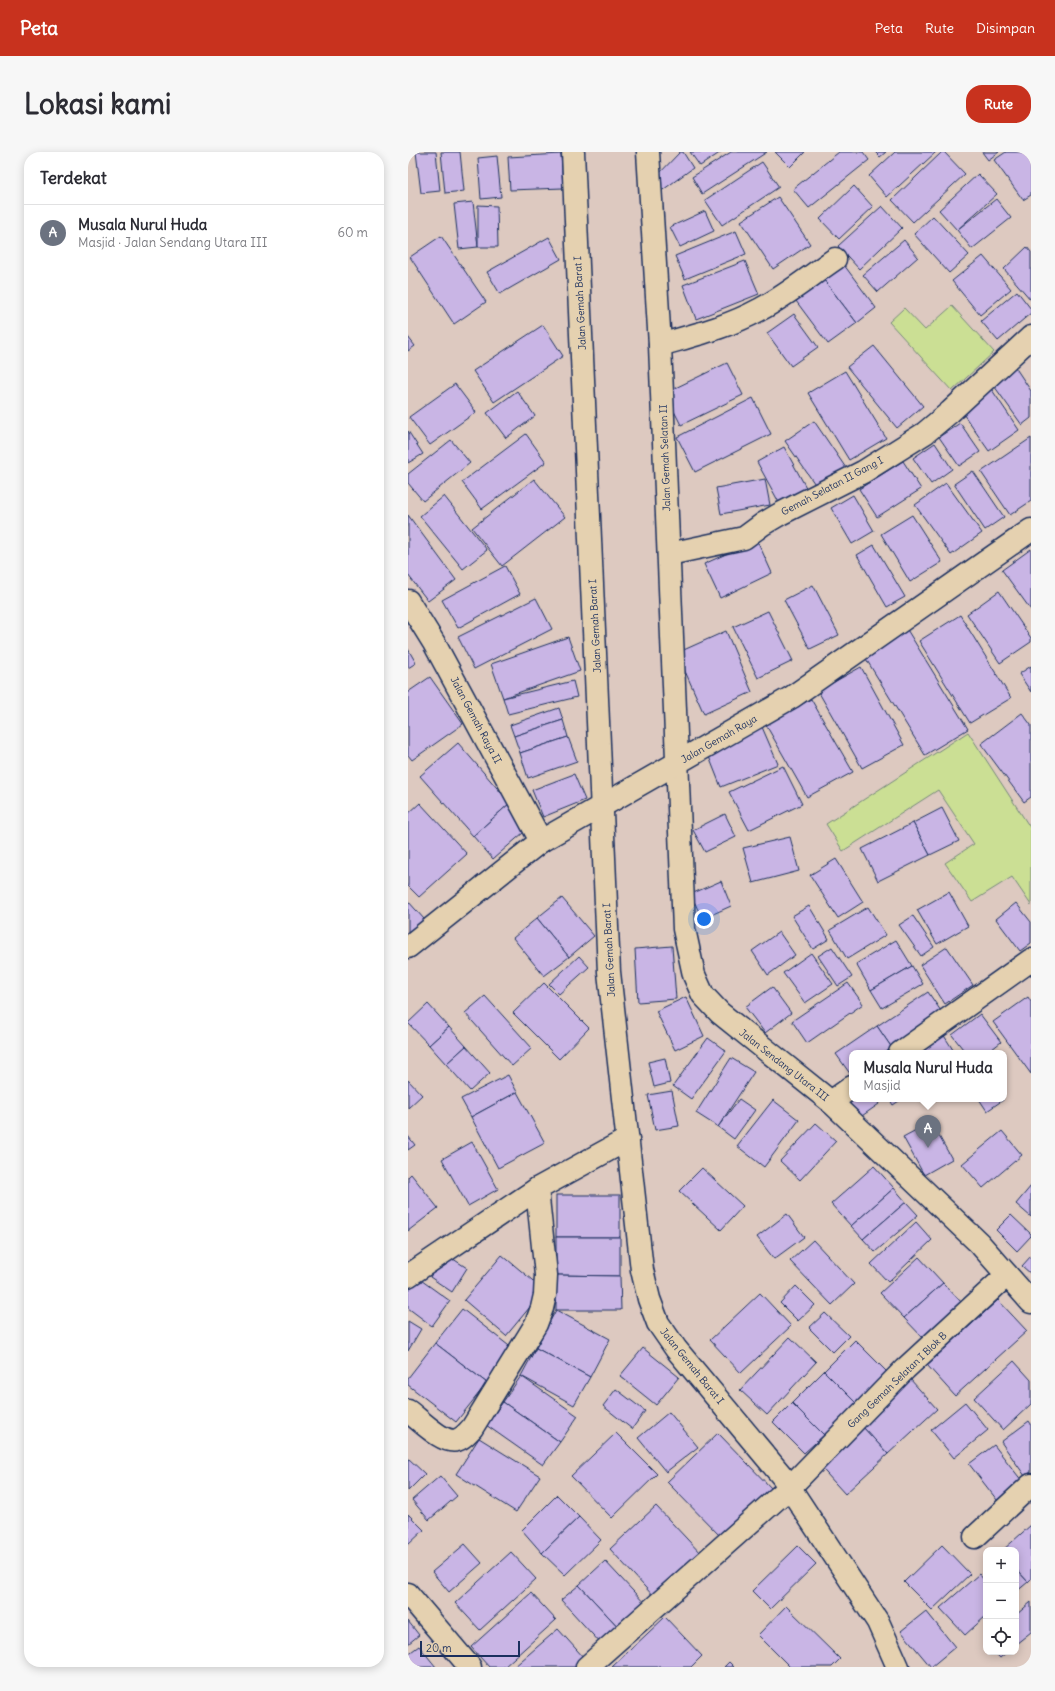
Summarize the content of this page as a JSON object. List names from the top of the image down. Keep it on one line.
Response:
{"streets":{"street":["Jalan Gemah Barat I","Jalan Gemah Selatan II","Gemah Selatan II Gang I","Jalan Gemah Raya II","Jalan Gemah Raya","Jalan Sendang Utara III","Gang Gemah Selatan I Blok B"]},"crossings":[["Jalan Gemah Barat I","Jalan Gemah Raya"],["Jalan Gemah Barat I","Gang Gemah Selatan I Blok B"],["Jalan Gemah Selatan II","Gemah Selatan II Gang I"],["Jalan Gemah Selatan II","Jalan Gemah Raya"],["Jalan Gemah Selatan II","Jalan Sendang Utara III"],["Jalan Gemah Raya II","Jalan Gemah Raya"],["Jalan Gemah Raya","Jalan Sendang Utara III"],["Jalan Sendang Utara III","Gang Gemah Selatan I Blok B"]],"scale_bar":"20 m","page":{"header":"Peta","nav":["Peta","Rute","Disimpan"],"buttons":"Rute","title":"Lokasi kami","heading":"Terdekat","list":[{"mark":"A","name":"Musala Nurul Huda","note":"Masjid · Jalan Sendang Utara III","value":"60 m"}],"popup":["Musala Nurul Huda","Masjid"],"pins":"A","map_buttons":["+","−"],"scale":"20 m"}}
